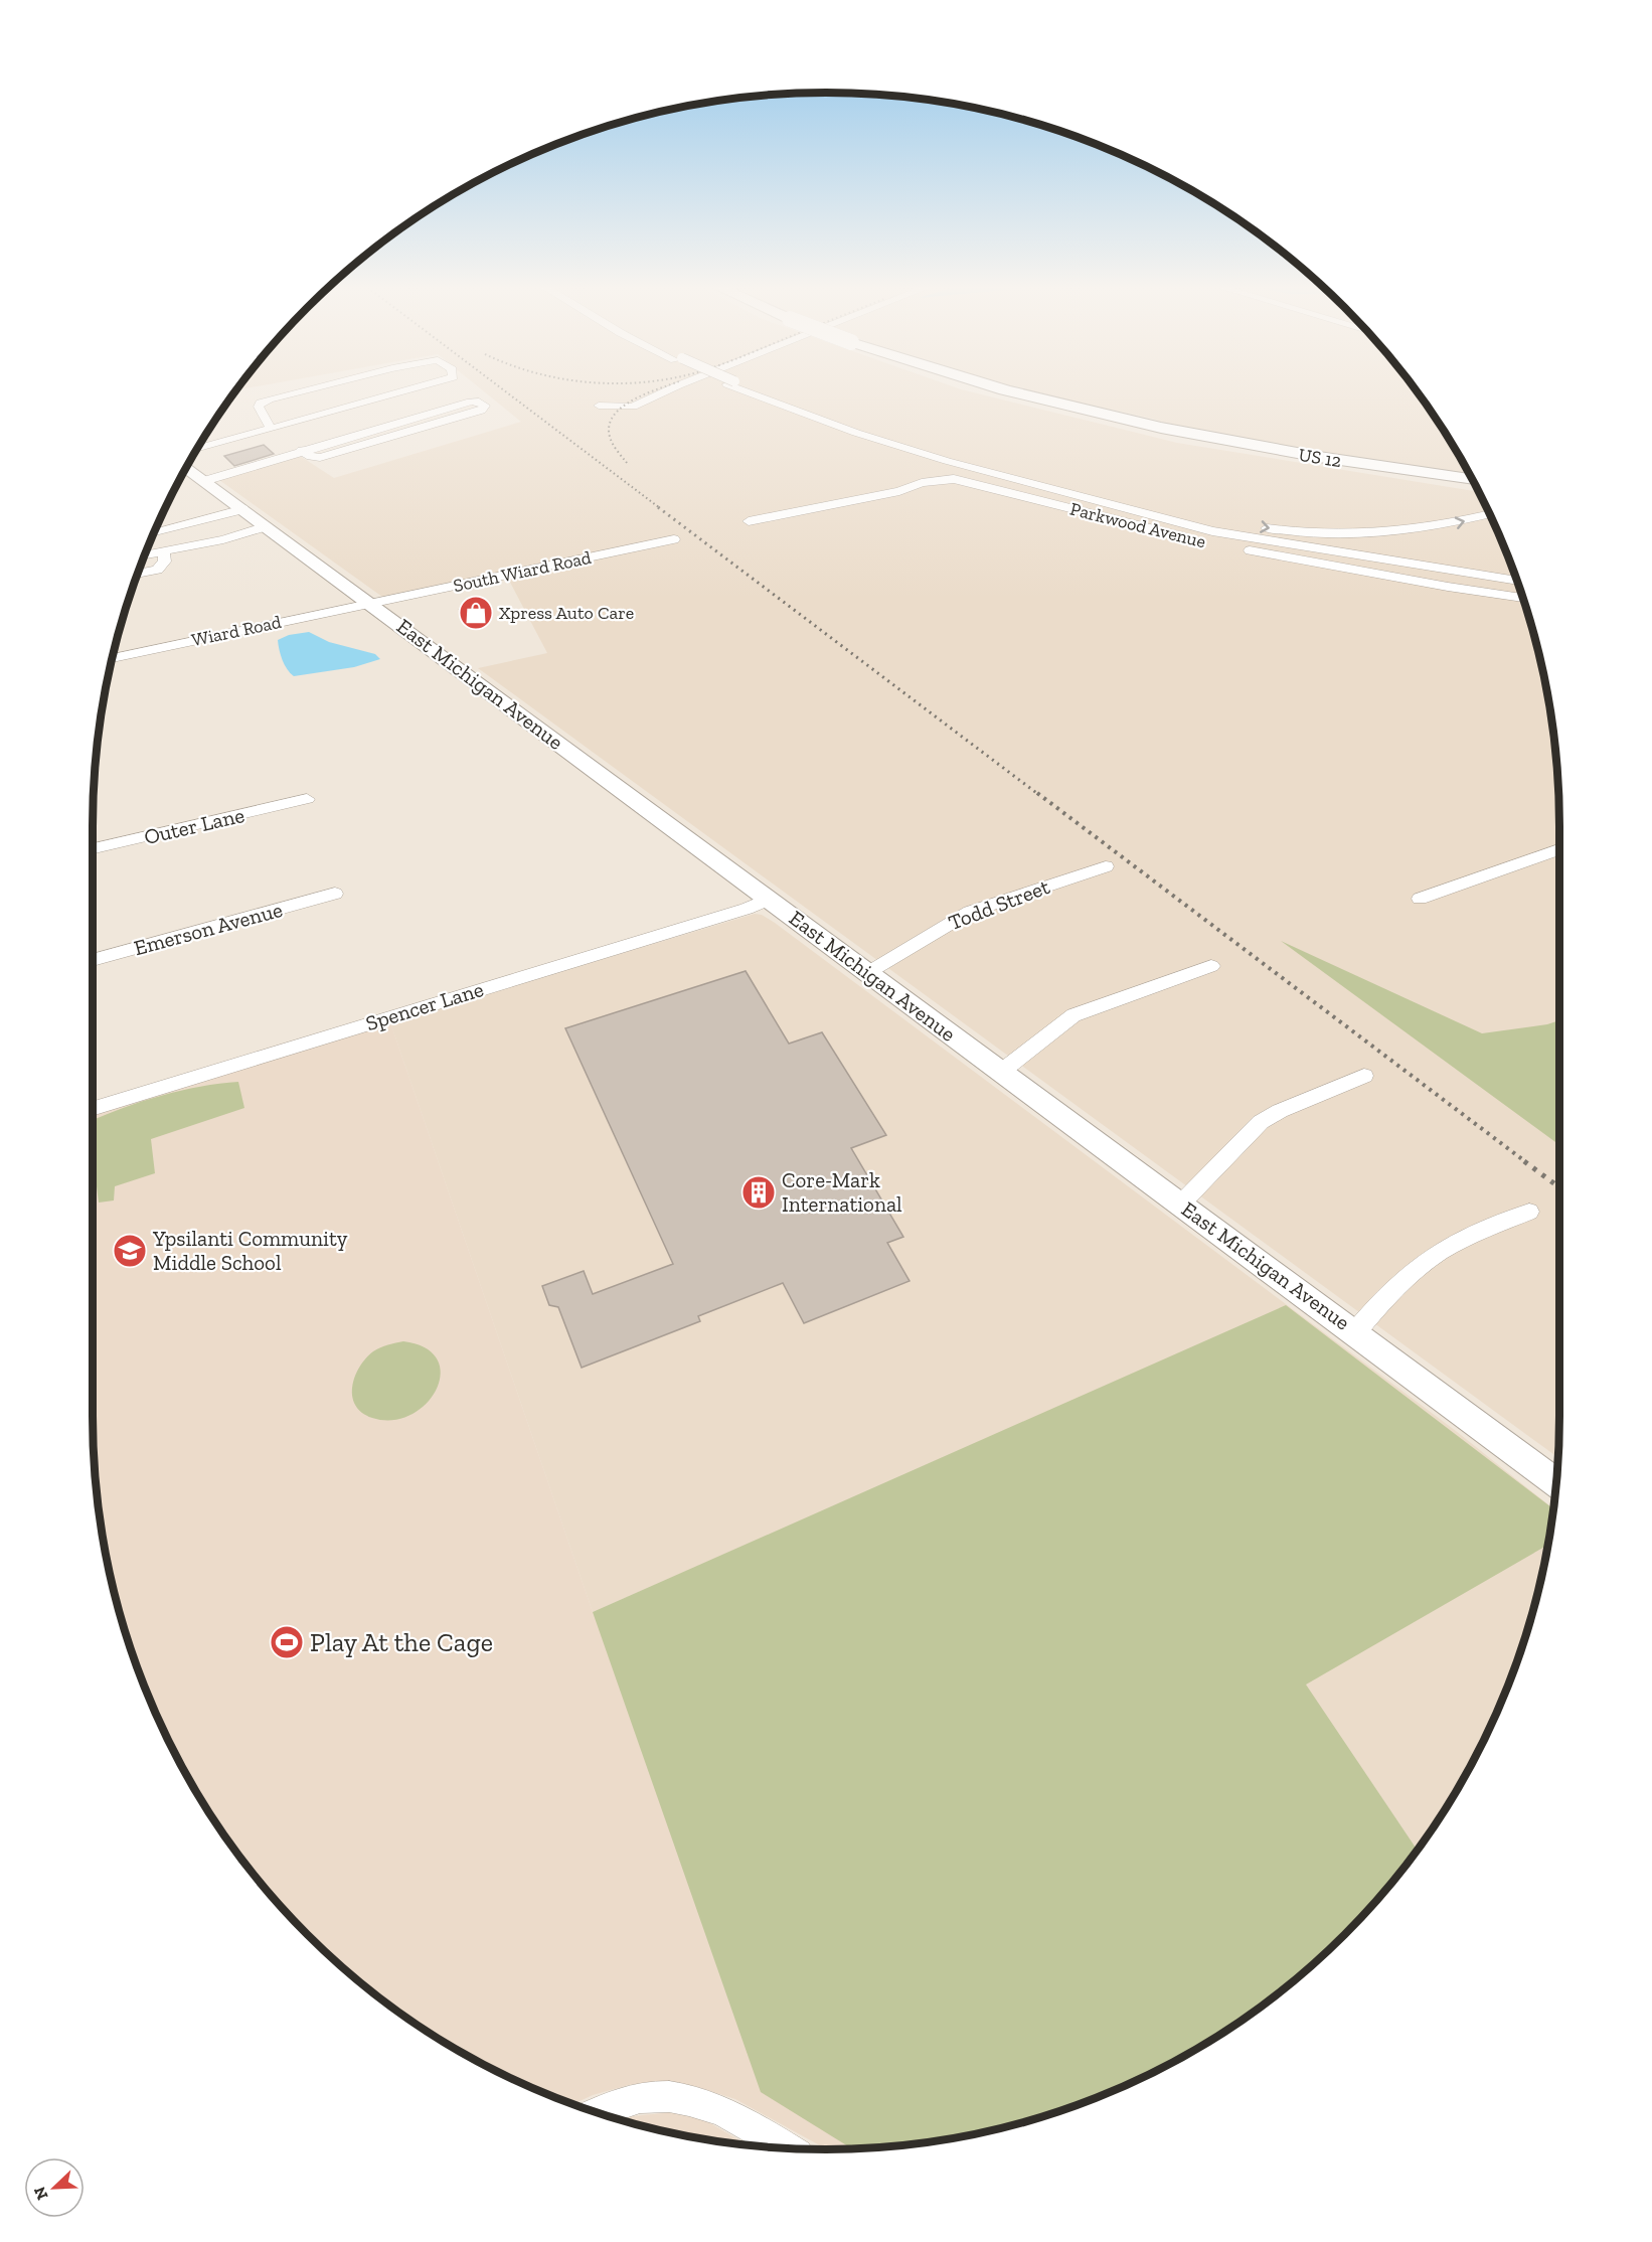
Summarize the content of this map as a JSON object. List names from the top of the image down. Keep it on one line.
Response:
{"streets":{"highway":["US 12"],"main road":["East Michigan Avenue"],"street":["Parkwood Avenue","South Wiard Road","Wiard Road","Outer Lane","Todd Street","Emerson Avenue","Spencer Lane"]},"crossings":[["South Wiard Road","Wiard Road"],["South Wiard Road","East Michigan Avenue"],["Wiard Road","East Michigan Avenue"],["East Michigan Avenue","Todd Street"],["East Michigan Avenue","Spencer Lane"]],"places":{"shop":["Xpress Auto Care"],"building":["Core-Mark International"],"school or university":["Ypsilanti Community Middle School"],"sports":["Play At the Cage"]},"north":"bottom left"}
